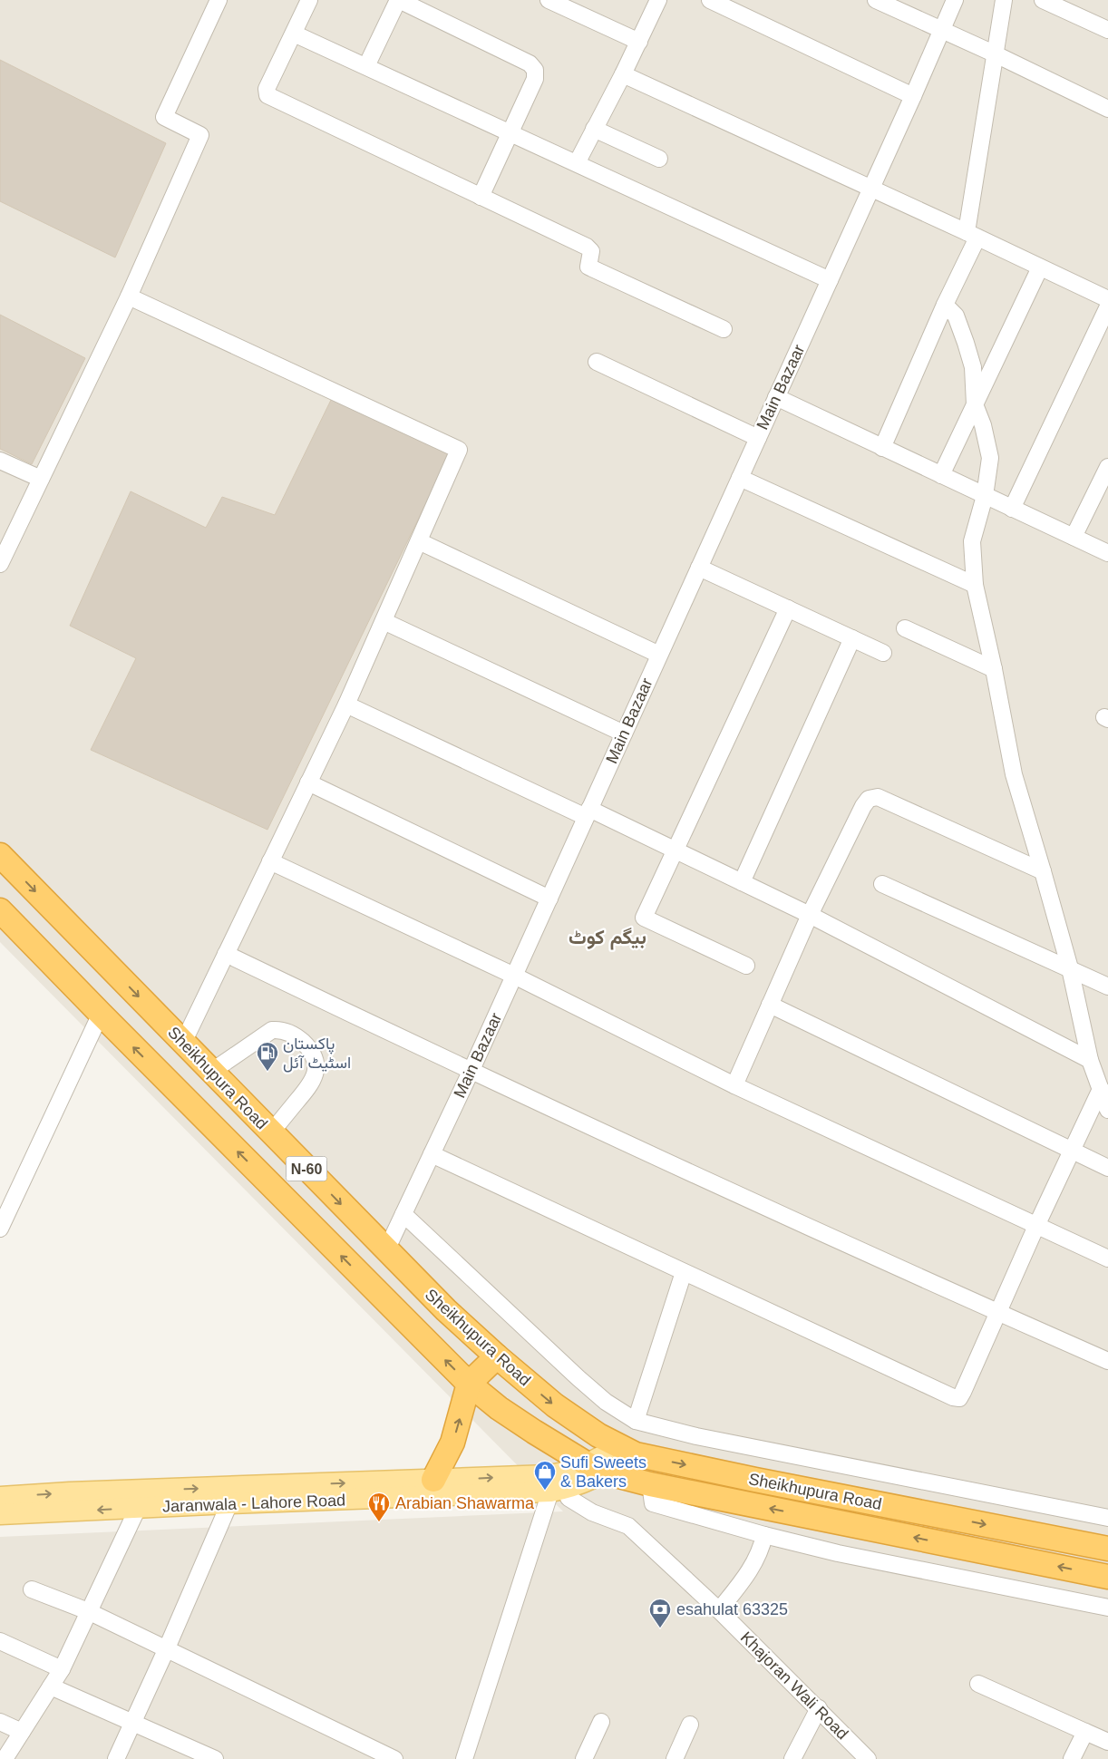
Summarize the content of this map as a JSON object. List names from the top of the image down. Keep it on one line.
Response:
{"streets":{"highway":["Sheikhupura Road","N-60"],"main road":["Jaranwala - Lahore Road"],"street":["Main Bazaar","Khajoran Wali Road"]},"crossings":[["Main Bazaar","Sheikhupura Road"],["Sheikhupura Road","Jaranwala - Lahore Road"],["Jaranwala - Lahore Road","Khajoran Wali Road"]],"districts":["بیگم کوٹ"],"places":{"fuel station":["پاکستان اسٹیٹ آئل"],"shop":["Sufi Sweets & Bakers"],"restaurant":["Arabian Shawarma"],"bank":["esahulat 63325"]}}
